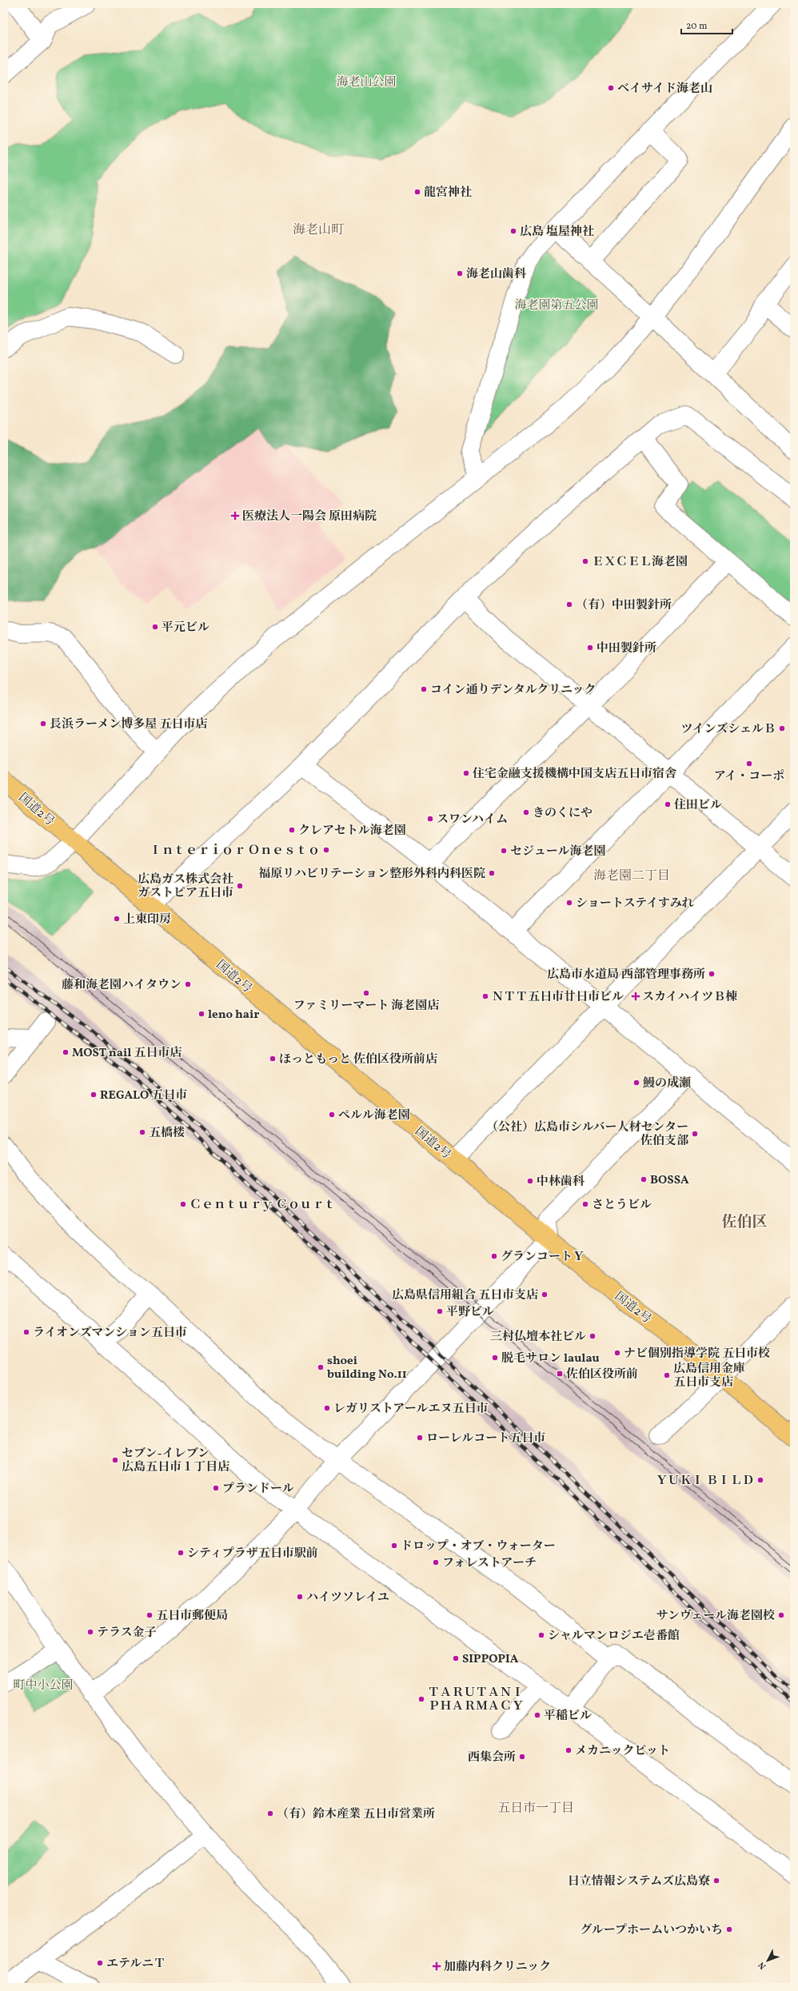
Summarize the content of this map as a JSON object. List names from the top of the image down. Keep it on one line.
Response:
{"streets":{"highway":["国道2号"]},"districts":["海老山町","海老園二丁目","佐伯区","五日市一丁目"],"parks":["海老山公園","海老園第五公園","町中小公園"],"places":{"other":["ベイサイド海老山","龍宮神社","広島 塩屋神社","海老山歯科","ＥＸＣＥＬ海老園","（有）中田製針所","平元ビル","中田製針所","コイン通りデンタルクリニック","長浜ラーメン博多屋 五日市店","ツインズシェルＢ","アイ・コーポ","住宅金融支援機構中国支店五日市宿舎","住田ビル","きのくにや","スワンハイム","クレアセトル海老園","Ｉｎｔｅｒｉｏｒ Ｏｎｅｓｔｏ","セジュール海老園","福原リハビリテーション整形外科内科医院","広島ガス株式会社 ガストピア五日市","ショートステイすみれ","上東印房","広島市水道局 西部管理事務所","藤和海老園ハイタウン","ファミリーマート 海老園店","ＮＴＴ五日市廿日市ビル","leno hair","MOST nail 五日市店","ほっともっと 佐伯区役所前店","鰻の成瀬","REGALO 五日市","ペルル海老園","五橋楼","（公社）広島市シルバー人材センター 佐伯支部","BOSSA","中林歯科","Ｃｅｎｔｕｒｙ Ｃｏｕｒｔ","さとうビル","グランコートＹ","広島県信用組合 五日市支店","平野ビル","ライオンズマンション五日市","三村仏壇本社ビル","ナビ個別指導学院 五日市校","脱毛サロン laulau","shoei building No.11","広島信用金庫 五日市支店","レガリストアールエヌ五日市","ローレルコート五日市","セブン-イレブン 広島五日市１丁目店","ＹＵＫＩ ＢＩＬＤ","プランドール","ドロップ・オブ・ウォーター","シティプラザ五日市駅前","フォレストアーチ","ハイツソレイユ","五日市郵便局","サンヴェール海老園校","テラス金子","シャルマンロジエ壱番館","SIPPOPIA","ＴＡＲＵＴＡＮＩ ＰＨＡＲＭＡＣＹ","平稲ビル","メカニックピット","西集会所","（有）鈴木産業 五日市営業所","日立情報システムズ広島寮","グループホームいつかいち","エテルニＴ"],"health":["医療法人一陽会 原田病院","スカイハイツＢ棟","加藤内科クリニック"],"transit":["佐伯区役所前"]},"scale_bar":"20 m","north":"bottom left"}
